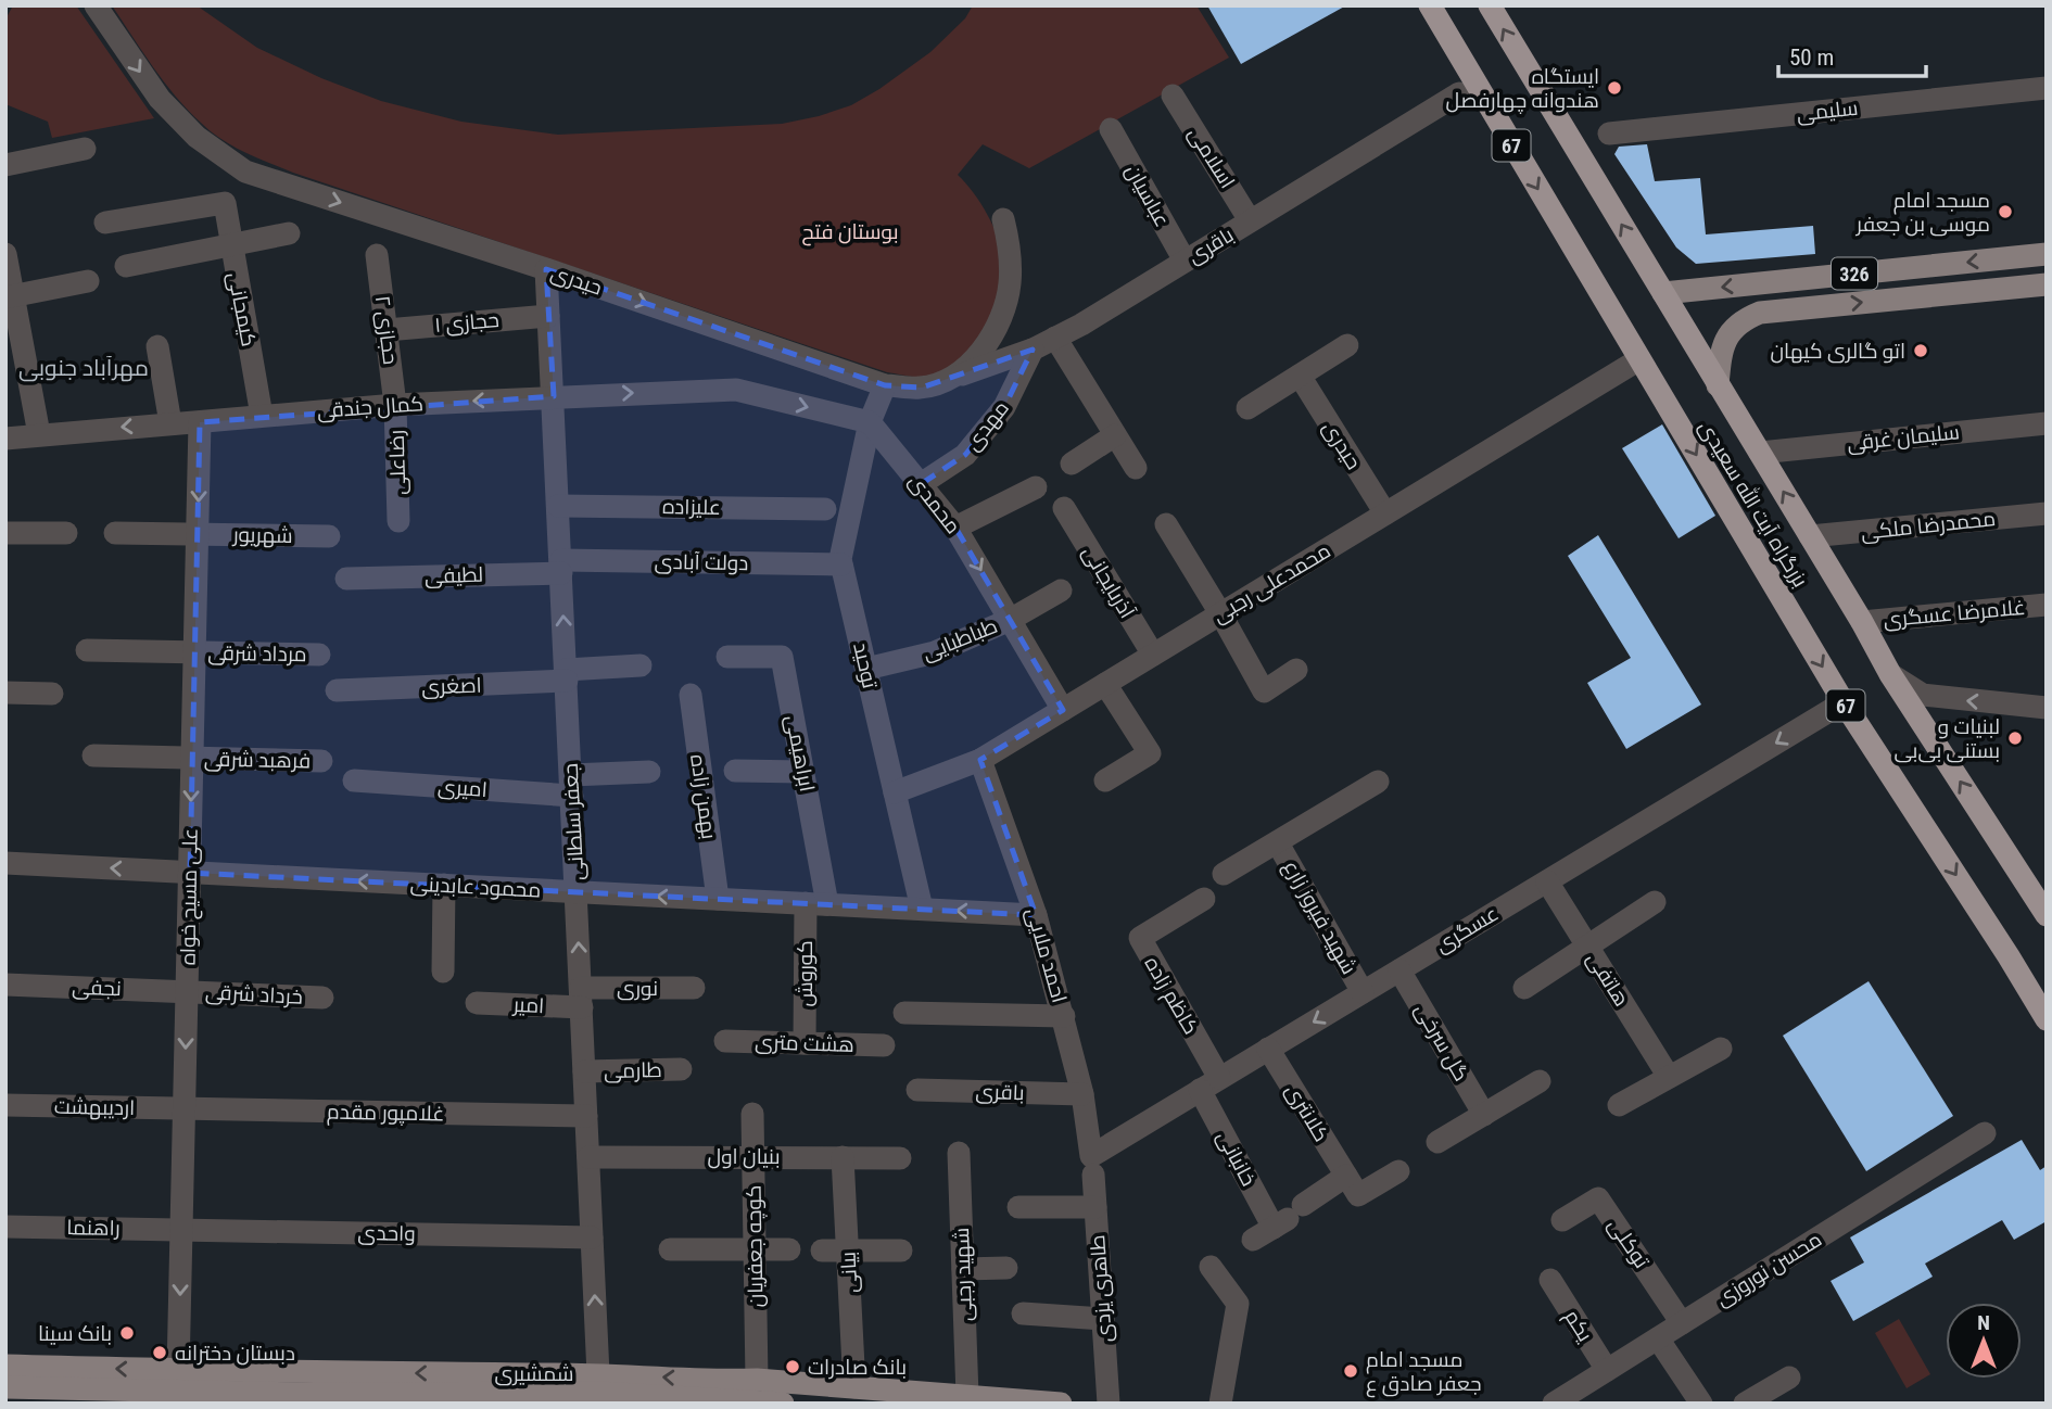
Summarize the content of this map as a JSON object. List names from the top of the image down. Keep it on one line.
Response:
{"streets":{"highway":["67","بزرگراه آیت الله سعیدی"],"main road":["326","شمشیری"],"street":["سلیمی","اسلامی","عباسیان","باقری","حیدری","کیمجانی","حجازی ۱","حجازی ۲","کمال جندقی","مهدی","سلیمان غرقی","رضاعلی","محمدی","علیزاده","محمدرضا ملکی","شهریور","دولت آبادی","لطیفی","آذربایجانی","محمدعلی رجبی","غلامرضا عسگری","طباطبایی","مرداد شرقی","توحید","اصغری","ابراهیمی","فرهبد شرقی","امیری","بهمن زاده","جعفر سلطانی","محمود عابدینی","علی مسیح خواه","شهید فیروز زارع","عسگری","احمد ملایی","کوروش","هاتفی","نجفی","نوری","خرداد شرقی","کاظم زاده","امیر","گل سرخی","هشت متری","طارمی","اردیبهشت","غلامپور مقدم","کلانتری","بنیان اول","خانبانی","راهنما","واحدی","توکلی","کوچه جعفریان","محسن نوروزی","بیانی","شهید رجبی","طاهری یزدی","یکم"]},"crossings":[["اسلامی","باقری"],["عباسیان","باقری"],["باقری","حیدری"],["باقری","مهدی"],["باقری","احمد ملایی"],["326","بزرگراه آیت الله سعیدی"],["حیدری","محمدعلی رجبی"],["حیدری","توحید"],["حیدری","جعفر سلطانی"],["کیمجانی","کمال جندقی"],["حجازی ۱","حجازی ۲"],["حجازی ۱","جعفر سلطانی"],["حجازی ۲","کمال جندقی"],["حجازی ۲","رضاعلی"],["کمال جندقی","رضاعلی"],["کمال جندقی","محمدی"],["کمال جندقی","توحید"],["کمال جندقی","جعفر سلطانی"],["کمال جندقی","علی مسیح خواه"],["مهدی","محمدی"],["سلیمان غرقی","بزرگراه آیت الله سعیدی"],["محمدی","محمدعلی رجبی"],["محمدی","طباطبایی"],["محمدی","توحید"],["بزرگراه آیت الله سعیدی","محمدرضا ملکی"],["بزرگراه آیت الله سعیدی","محمدعلی رجبی"],["بزرگراه آیت الله سعیدی","غلامرضا عسگری"],["بزرگراه آیت الله سعیدی","عسگری"],["علیزاده","جعفر سلطانی"],["شهریور","علی مسیح خواه"],["دولت آبادی","لطیفی"],["دولت آبادی","توحید"],["دولت آبادی","جعفر سلطانی"],["لطیفی","جعفر سلطانی"],["آذربایجانی","محمدعلی رجبی"],["محمدعلی رجبی","توحید"],["محمدعلی رجبی","احمد ملایی"],["طباطبایی","توحید"],["مرداد شرقی","علی مسیح خواه"],["توحید","محمود عابدینی"],["اصغری","جعفر سلطانی"],["ابراهیمی","محمود عابدینی"],["ابراهیمی","کوروش"],["فرهبد شرقی","علی مسیح خواه"],["امیری","جعفر سلطانی"],["بهمن زاده","محمود عابدینی"],["جعفر سلطانی","محمود عابدینی"],["جعفر سلطانی","نوری"],["جعفر سلطانی","امیر"],["جعفر سلطانی","طارمی"],["جعفر سلطانی","غلامپور مقدم"],["جعفر سلطانی","بنیان اول"],["جعفر سلطانی","واحدی"],["جعفر سلطانی","شمشیری"],["محمود عابدینی","علی مسیح خواه"],["محمود عابدینی","احمد ملایی"],["محمود عابدینی","کوروش"],["علی مسیح خواه","نجفی"],["علی مسیح خواه","خرداد شرقی"],["علی مسیح خواه","اردیبهشت"],["علی مسیح خواه","غلامپور مقدم"],["علی مسیح خواه","راهنما"],["علی مسیح خواه","واحدی"],["علی مسیح خواه","شمشیری"],["شهید فیروز زارع","عسگری"],["عسگری","احمد ملایی"],["عسگری","هاتفی"],["عسگری","کاظم زاده"],["عسگری","گل سرخی"],["عسگری","کلانتری"],["عسگری","خانبانی"],["عسگری","طاهری یزدی"],["احمد ملایی","طاهری یزدی"],["کوروش","هشت متری"],["نجفی","خرداد شرقی"],["نوری","امیر"],["کاظم زاده","خانبانی"],["اردیبهشت","غلامپور مقدم"],["بنیان اول","کوچه جعفریان"],["بنیان اول","بیانی"],["راهنما","واحدی"],["توکلی","محسن نوروزی"],["کوچه جعفریان","شمشیری"],["محسن نوروزی","یکم"],["بیانی","شمشیری"],["شهید رجبی","شمشیری"]],"one_way":["حیدری","محمود عابدینی","علی مسیح خواه"],"districts":["مهرآباد جنوبی"],"parks":["بوستان فتح"],"places":["ایستگاه هندوانه چهارفصل","مسجد امام موسی بن جعفر","اتو گالری کیهان","لبنیات و بستنی بی‌بی","بانک سینا","دبستان دخترانه","بانک صادرات","مسجد امام جعفر صادق ع"],"scale_bar":"50 m","north":"top"}
